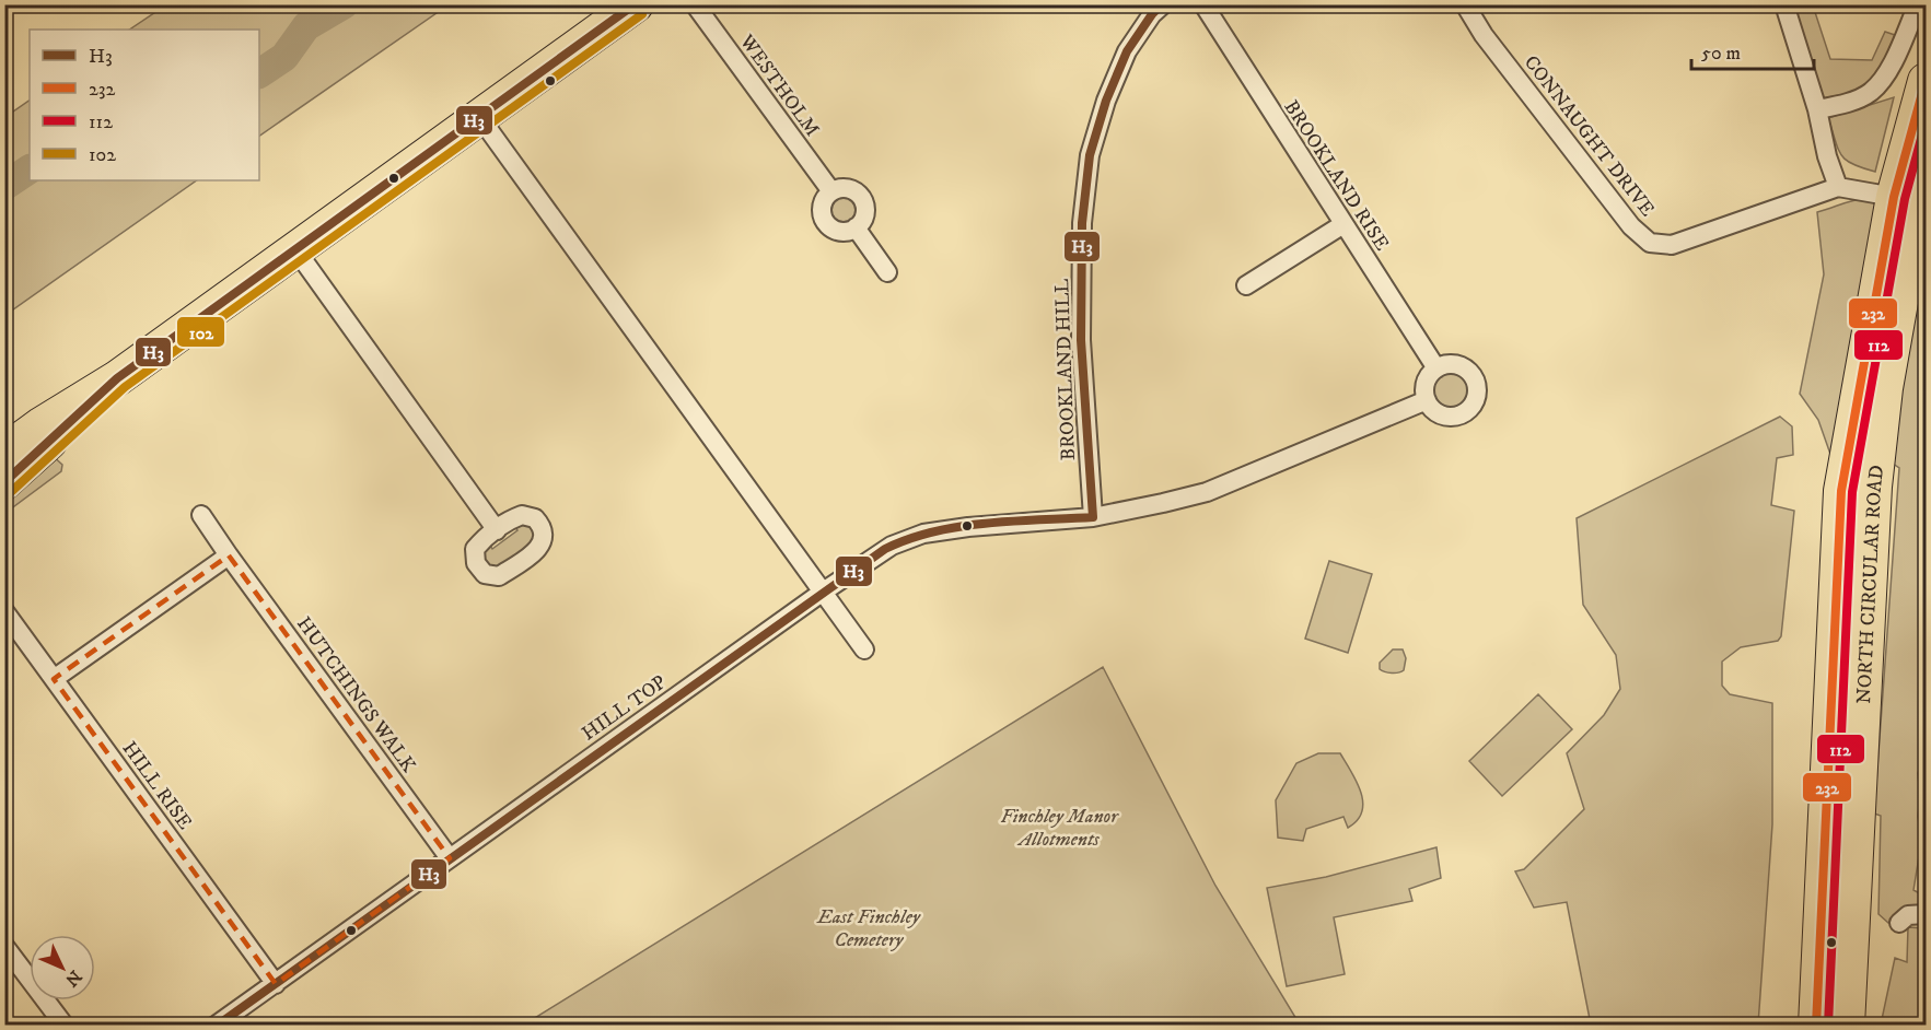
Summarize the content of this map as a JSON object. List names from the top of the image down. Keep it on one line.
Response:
{"streets":{"highway":["NORTH CIRCULAR ROAD"],"street":["WESTHOLM","CONNAUGHT DRIVE","BROOKLAND RISE","BROOKLAND HILL","HUTCHINGS WALK","HILL TOP","HILL RISE"]},"crossings":[["CONNAUGHT DRIVE","NORTH CIRCULAR ROAD"],["BROOKLAND HILL","HILL TOP"],["HUTCHINGS WALK","HILL TOP"],["HILL TOP","HILL RISE"]],"parks":["Finchley Manor Allotments","East Finchley Cemetery"],"lines":["transit line H3","transit line 102","transit line 232","transit line 112"],"legend":["H3","232","112","102"],"scale_bar":"50 m","north":"bottom right"}
